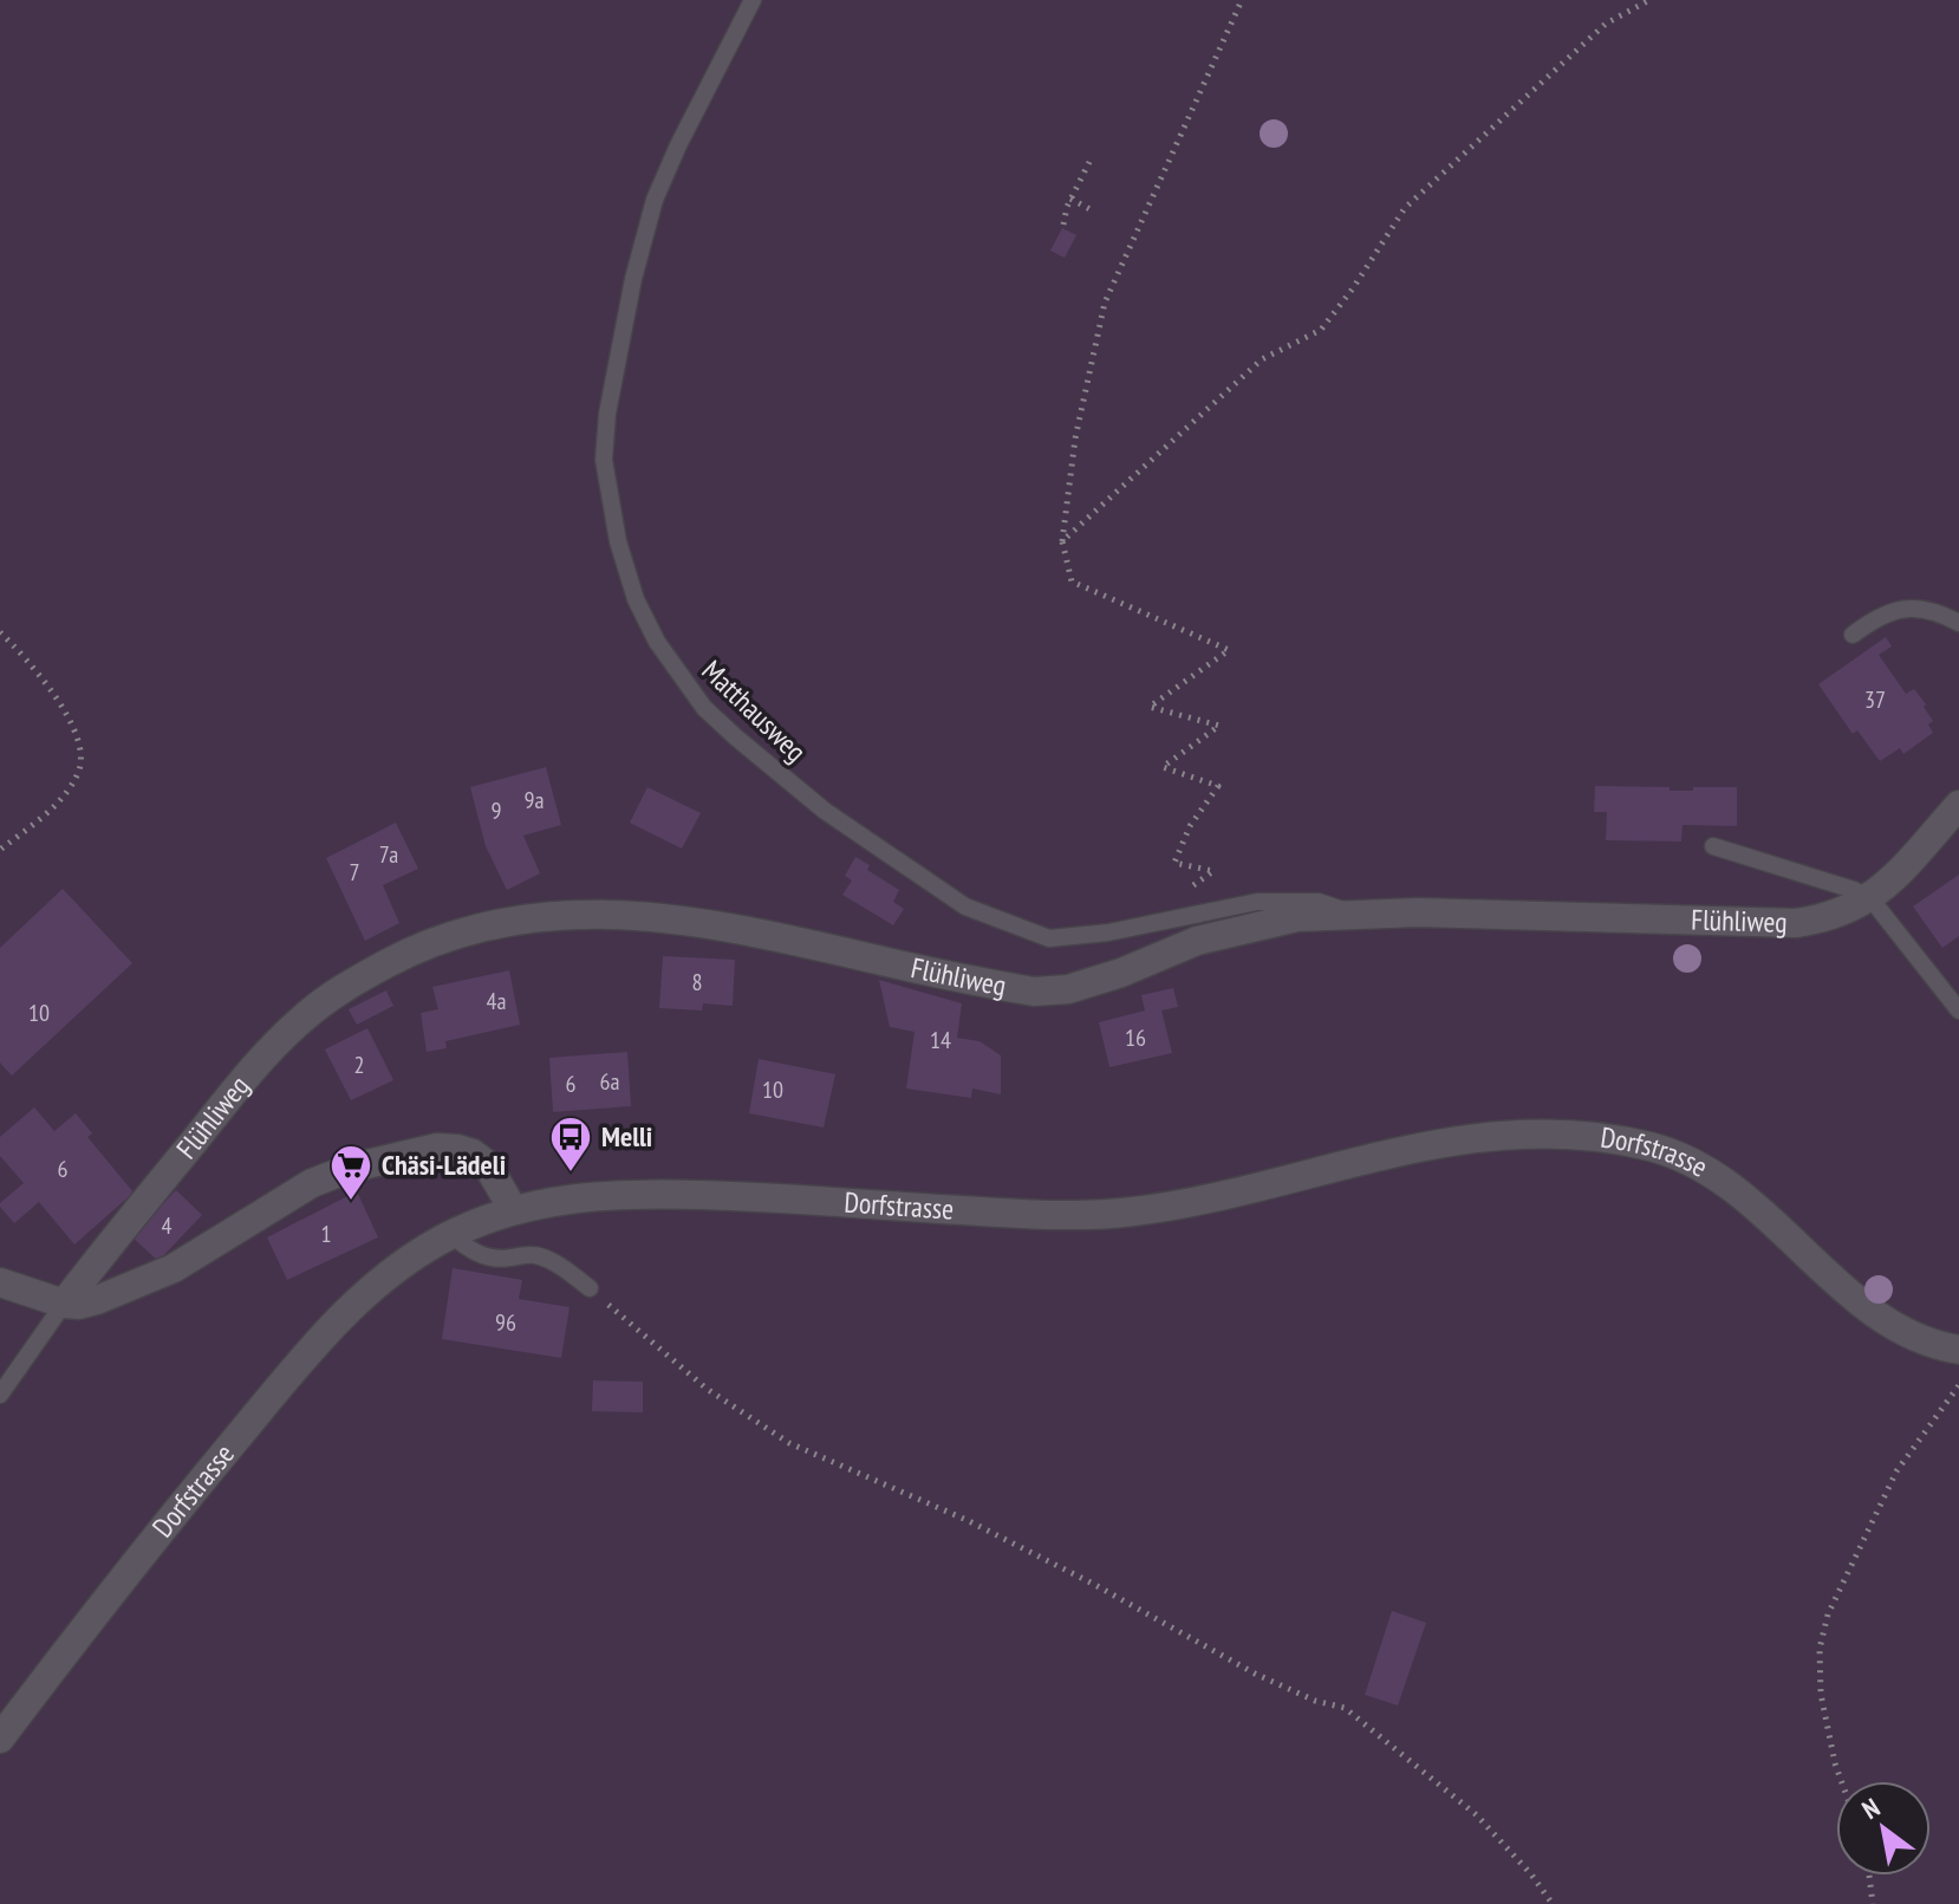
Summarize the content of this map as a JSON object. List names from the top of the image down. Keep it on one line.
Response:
{"streets":{"street":["Flühliweg","Dorfstrasse"],"lane":["Matthausweg"]},"crossings":[["Matthausweg","Flühliweg"]],"places":{"bus stop":["Melli"],"supermarket":["Chäsi-Lädeli"]},"house_numbers":["37","9a","9","7a","7","8","4a","10","16","14","2","6a","6","10","6","4","1","96"],"north":"top left"}
